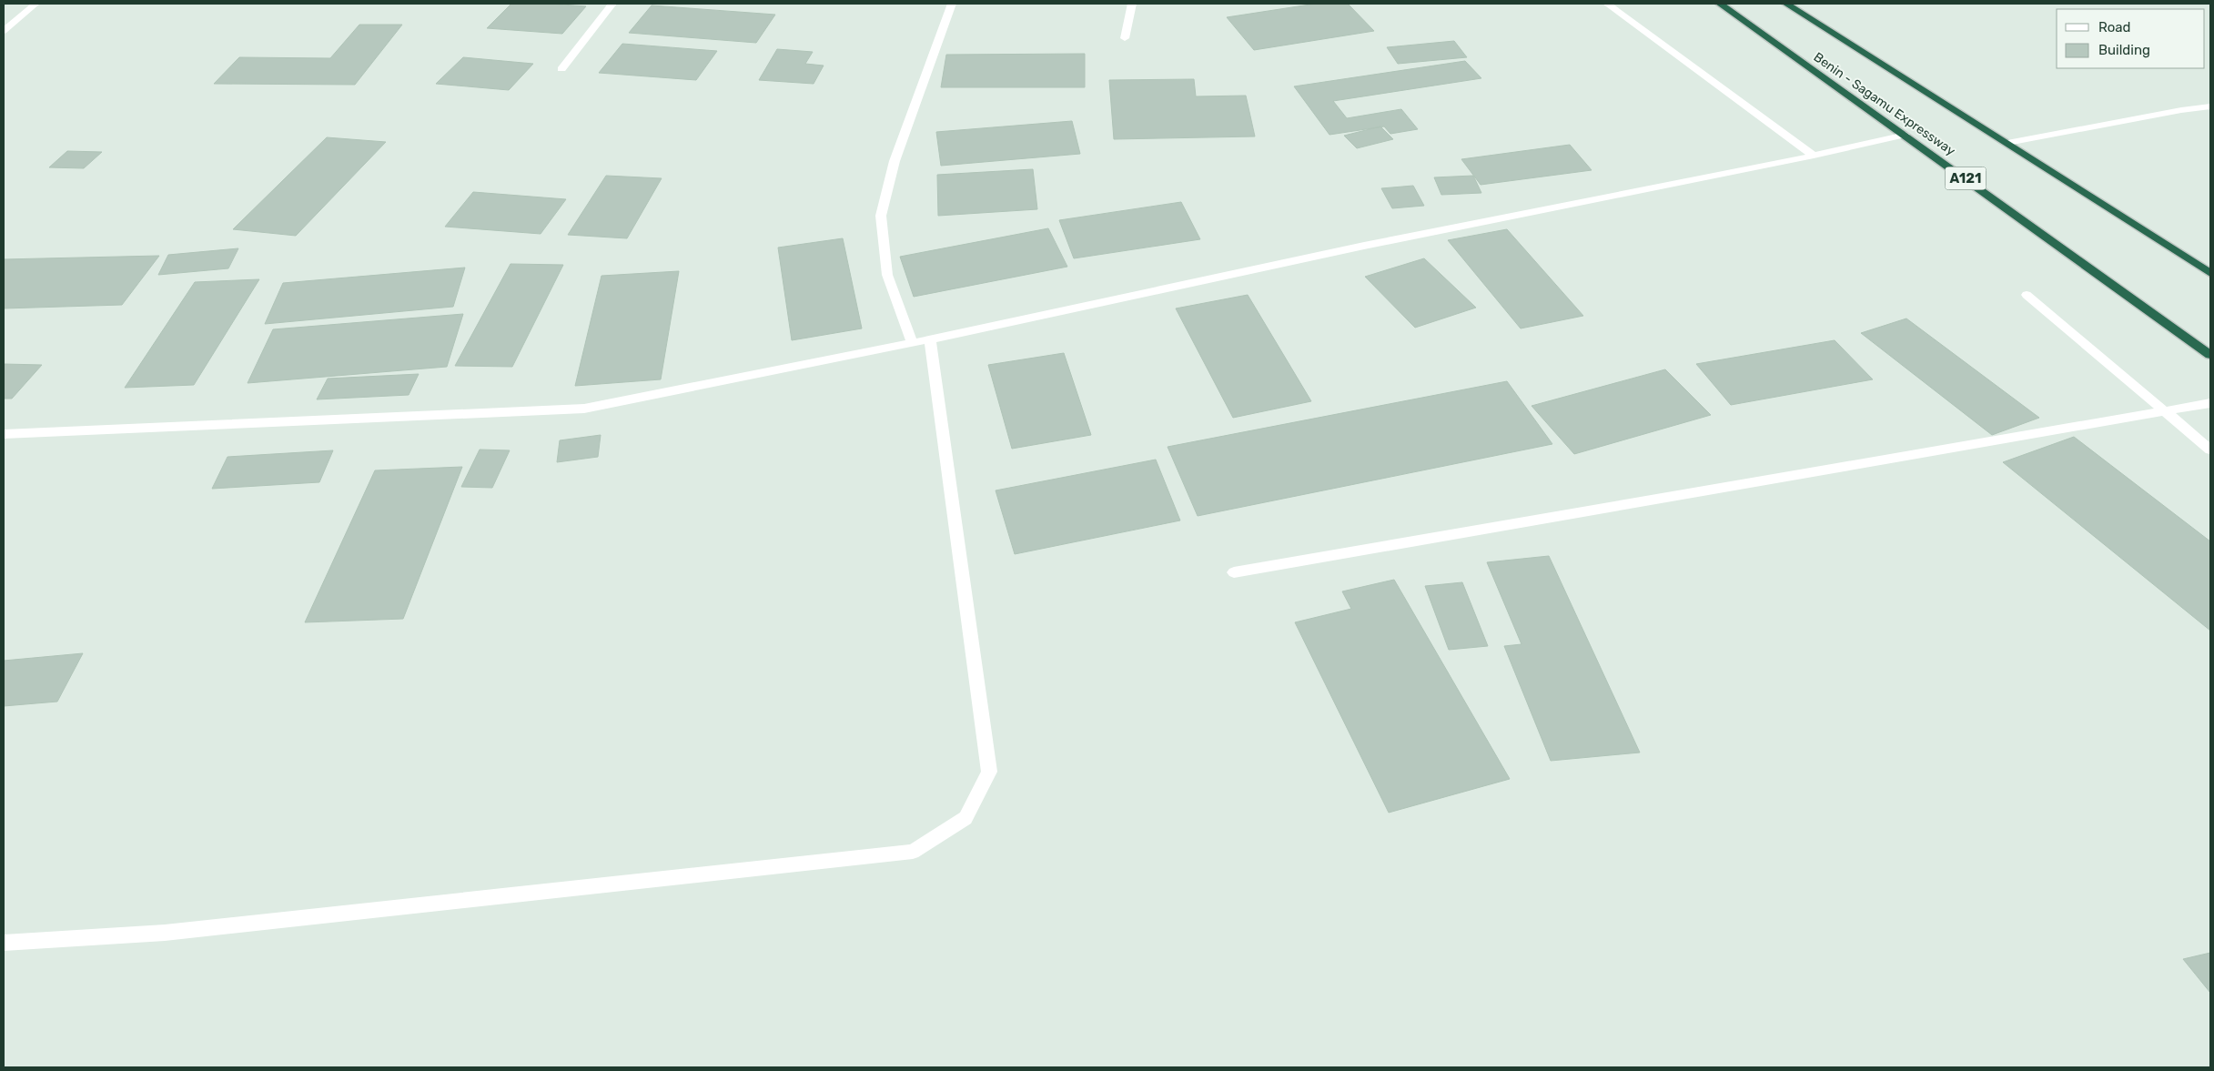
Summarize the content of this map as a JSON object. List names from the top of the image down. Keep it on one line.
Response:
{"streets":{"highway":["Benin - Sagamu Expressway","A121"]},"legend":["Road","Building"]}
